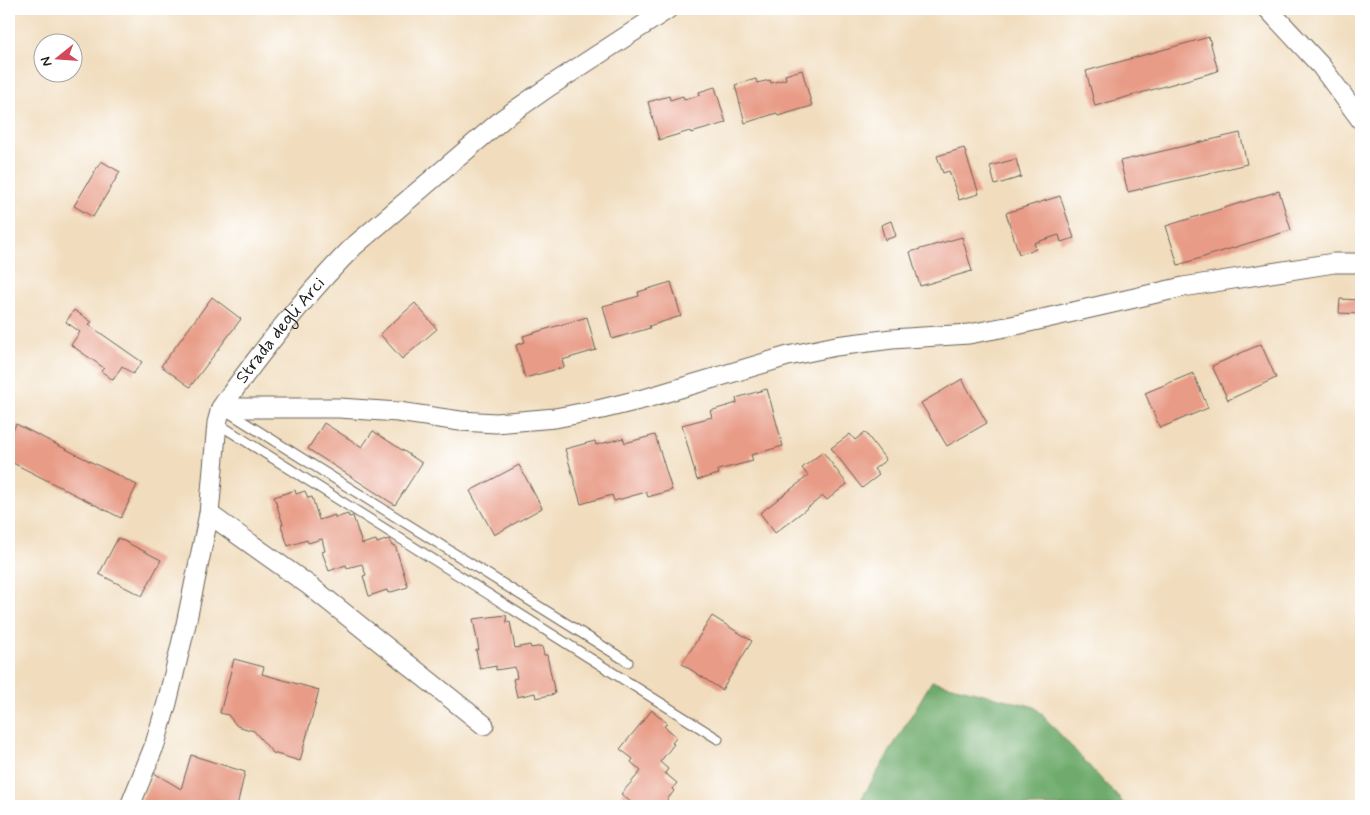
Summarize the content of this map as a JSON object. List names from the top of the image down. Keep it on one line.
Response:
{"streets":{"street":["Strada degli Arci"]},"north":"left"}
